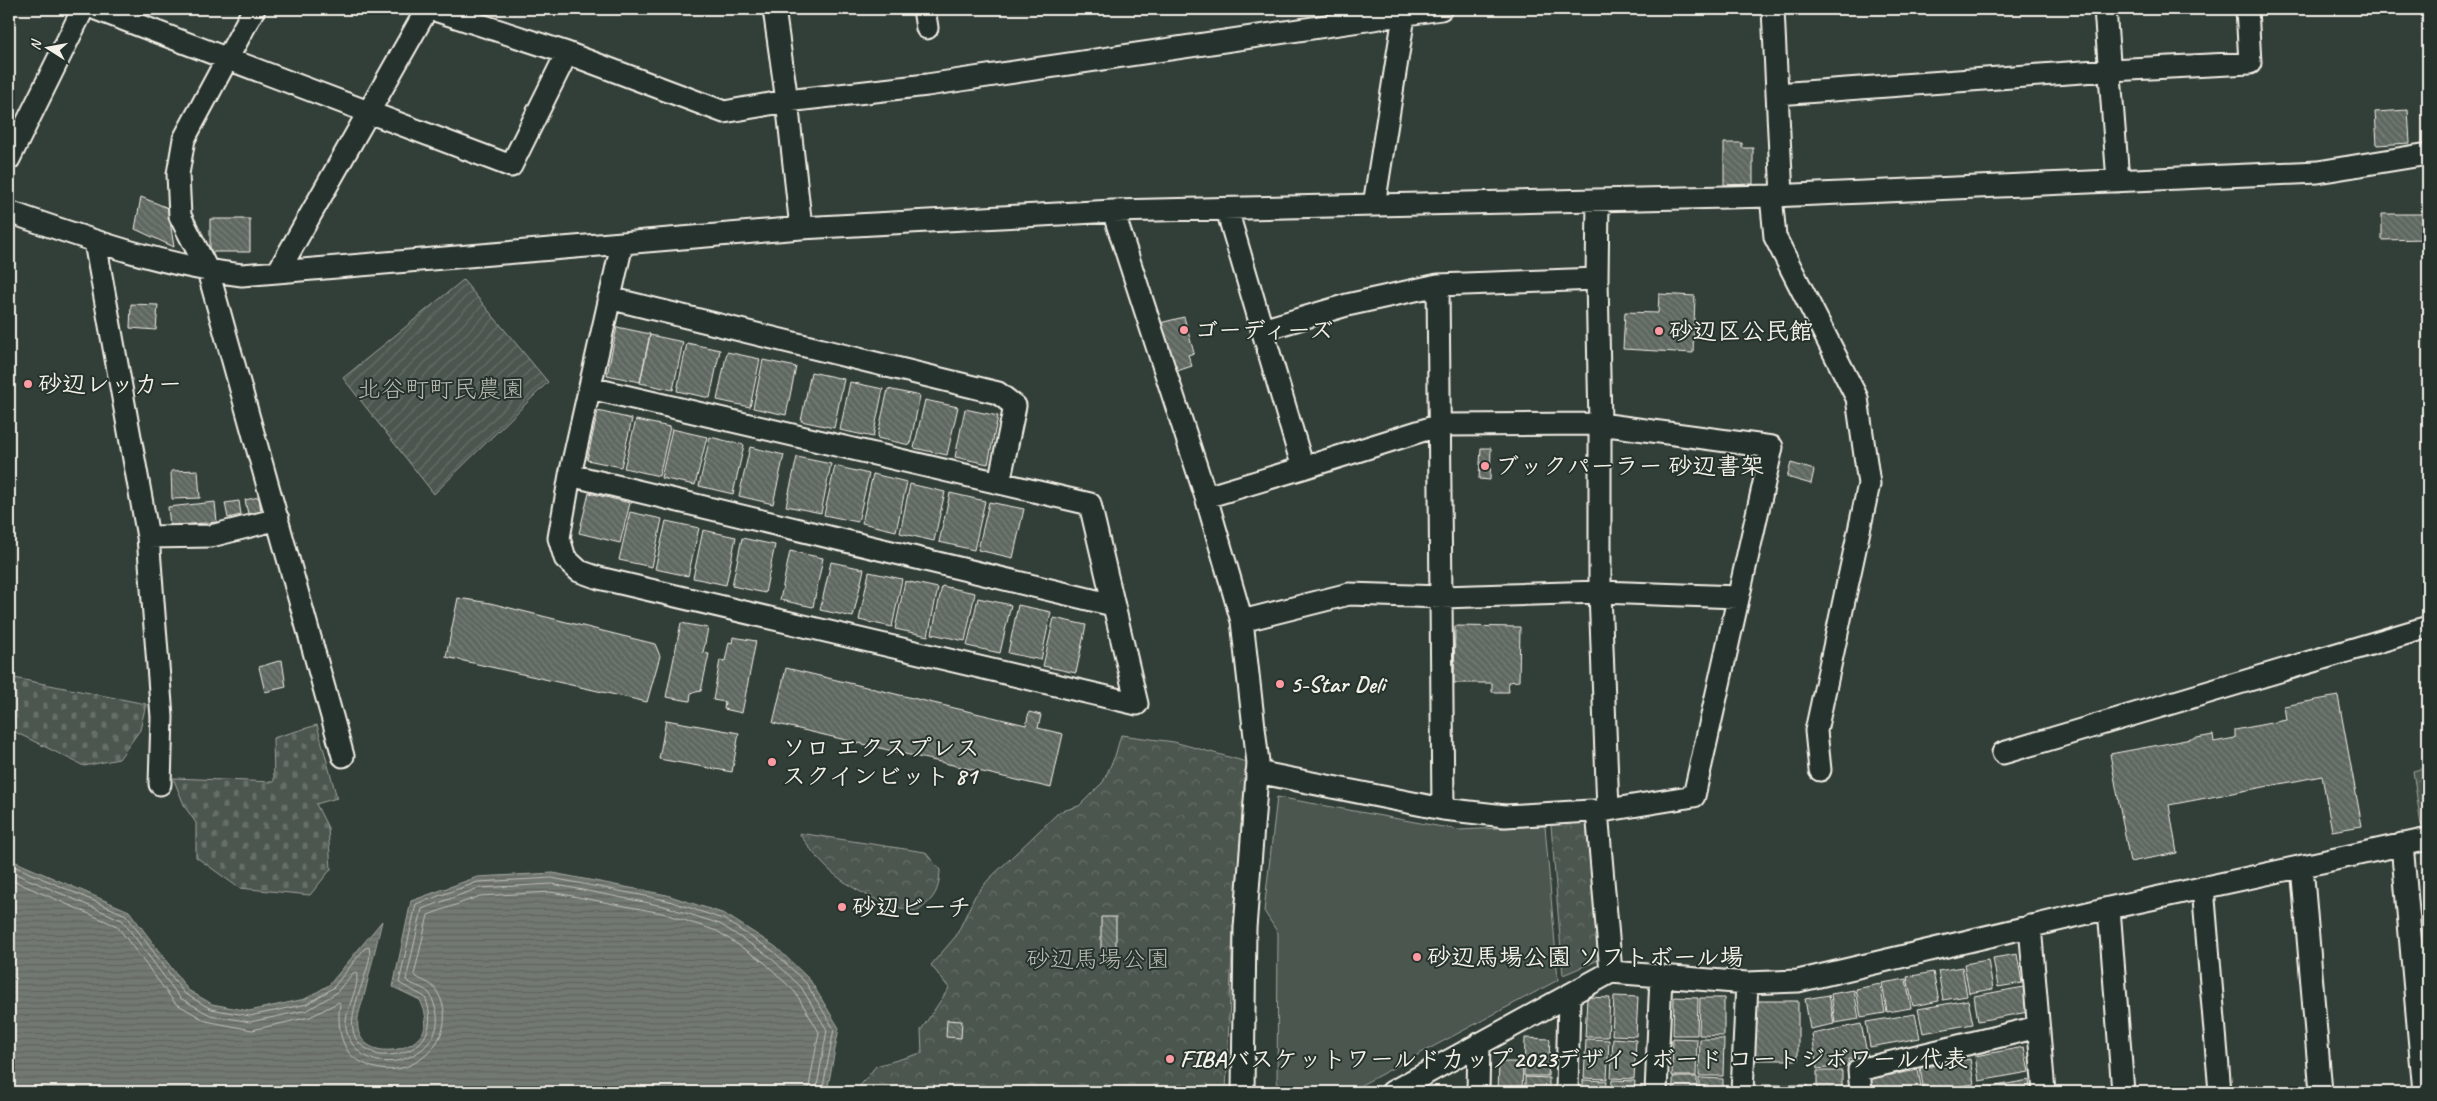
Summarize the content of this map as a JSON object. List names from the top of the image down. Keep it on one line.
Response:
{"parks":["北谷町町民農園","砂辺馬場公園"],"places":["ゴーディーズ","砂辺区公民館","砂辺レッカー","ブックパーラー 砂辺書架","5-Star Deli","ソロ エクスプレス スクインビット 81","砂辺ビーチ","砂辺馬場公園 ソフトボール場","FIBAバスケットワールドカップ2023デザインボード コートジボワール代表"],"north":"left"}
